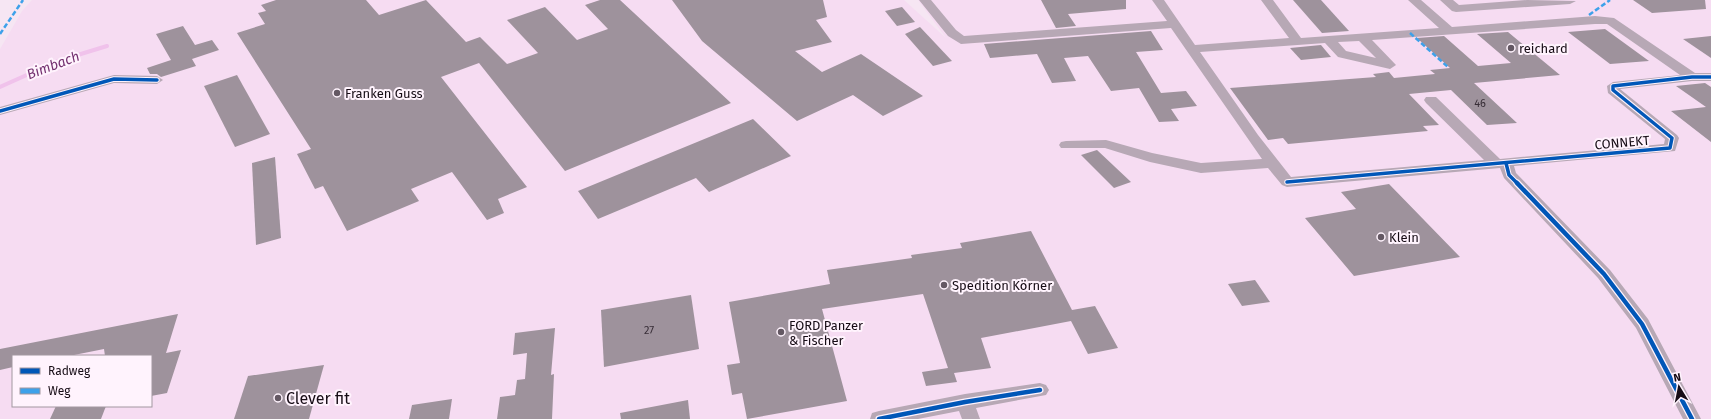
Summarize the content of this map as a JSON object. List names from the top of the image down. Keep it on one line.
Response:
{"streets":{"street":["CONNEKT"]},"water":["Bimbach"],"places":["reichard","Franken Guss","Klein","Spedition Körner","FORD Panzer & Fischer","Clever fit"],"house_numbers":["46","27"],"legend":["Radweg","Weg"],"north":"top"}
